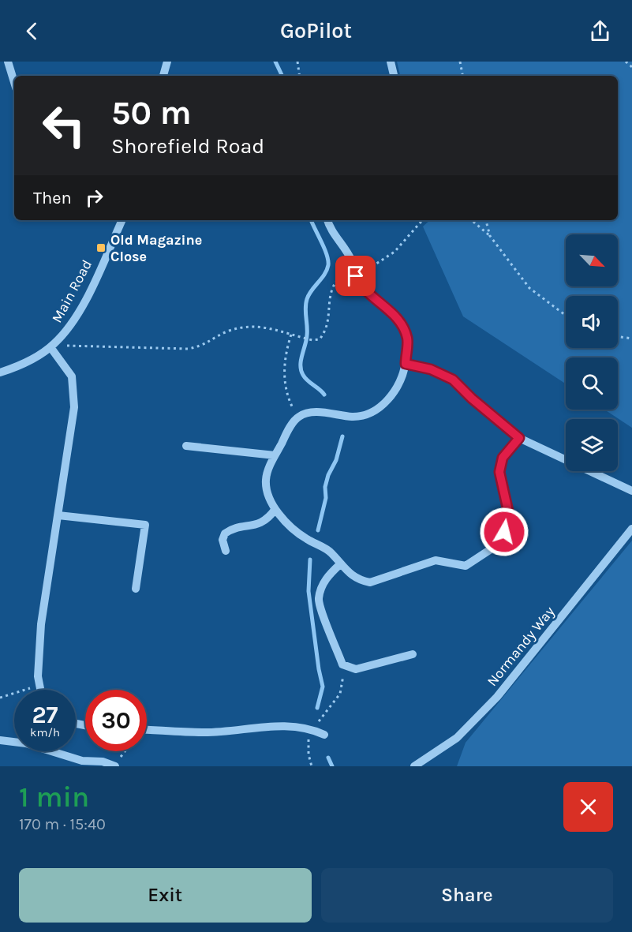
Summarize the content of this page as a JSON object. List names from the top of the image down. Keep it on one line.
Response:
{"streets":{"street":["Main Road","Normandy Way"]},"places":{"transit":["Old Magazine Close"]},"north":"bottom right","page":{"header":"GoPilot","turn":["50 m","Shorefield Road"],"then":"Then","speed":"27 km/h","limit":"30","heading":["1 min","170 m · 15:40"],"buttons":["Exit","Share"]}}
